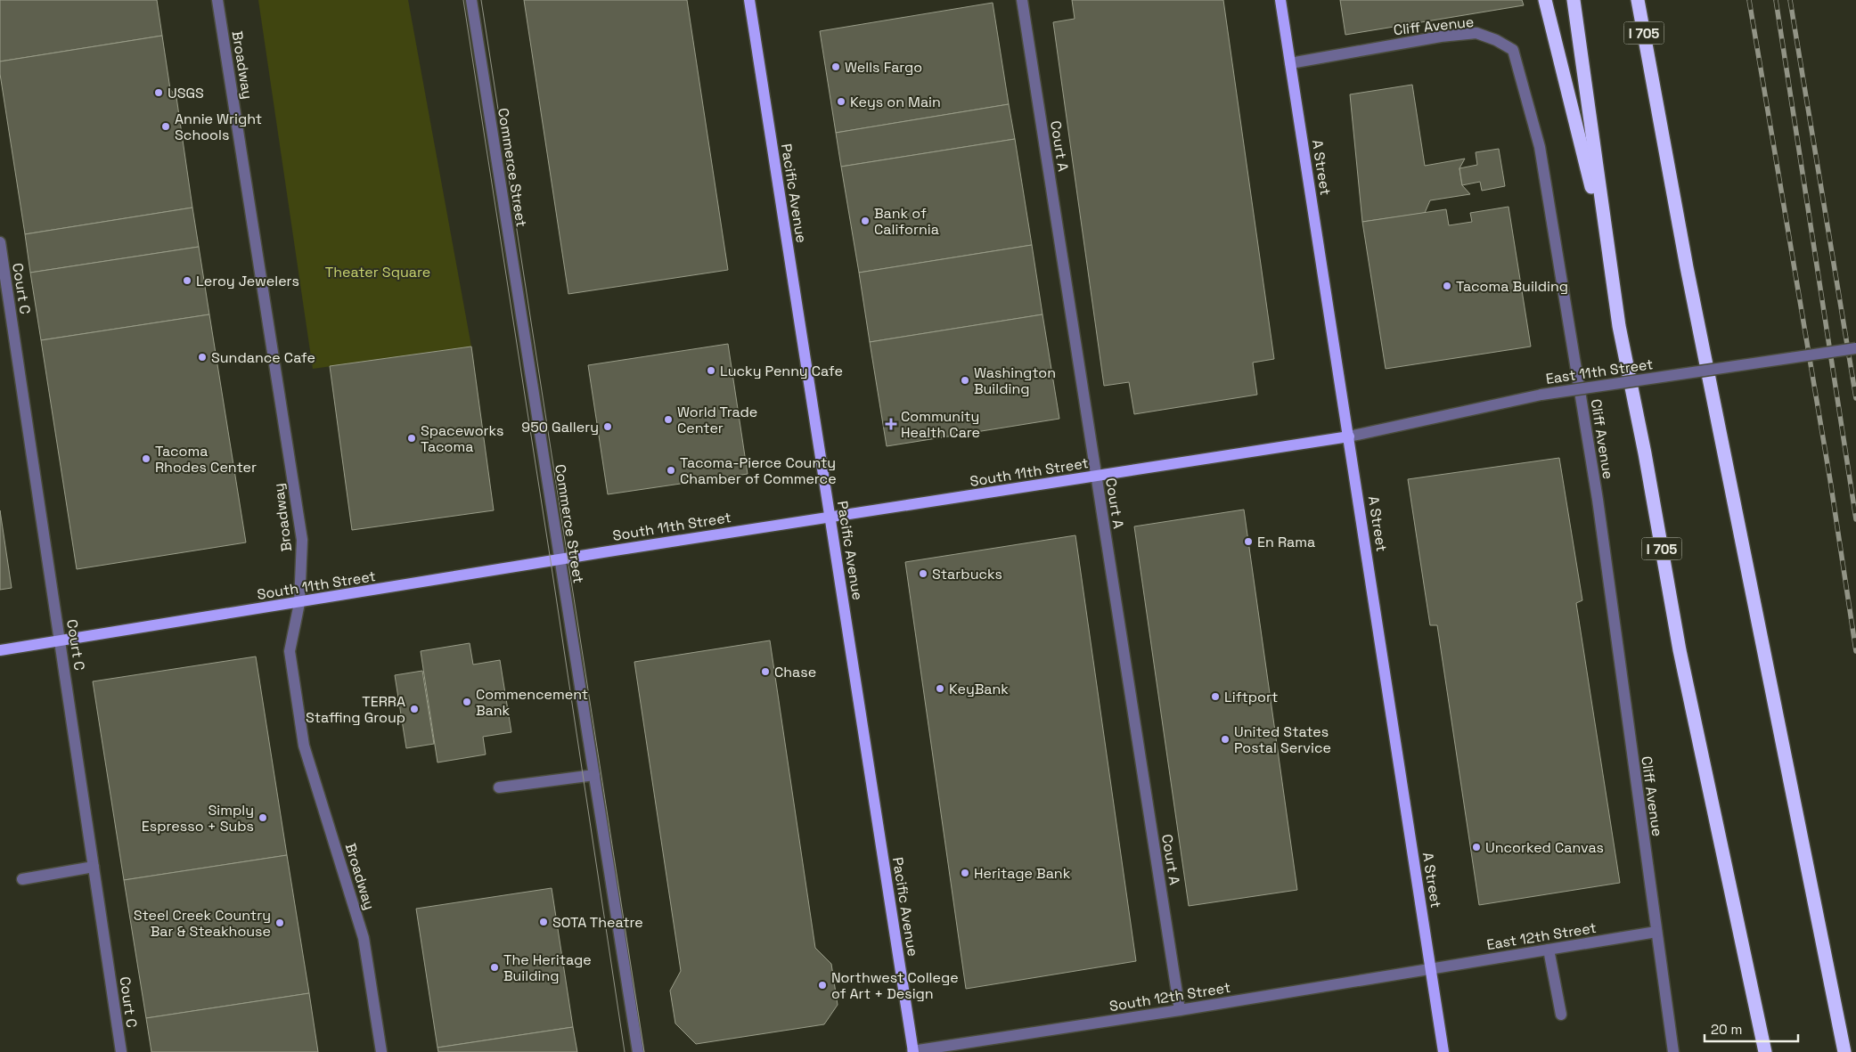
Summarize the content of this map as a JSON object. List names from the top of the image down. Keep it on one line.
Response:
{"streets":{"highway":["I 705"],"main road":["A Street","Pacific Avenue","South 11th Street"],"street":["Cliff Avenue","Broadway","Court A","Commerce Street","Court C","East 11th Street","East 12th Street","South 12th Street"]},"crossings":[["Cliff Avenue","A Street"],["Cliff Avenue","East 12th Street"],["Broadway","South 11th Street"],["Court A","South 11th Street"],["Court A","South 12th Street"],["Commerce Street","South 11th Street"],["A Street","East 11th Street"],["A Street","South 11th Street"],["A Street","East 12th Street"],["A Street","South 12th Street"],["Pacific Avenue","South 11th Street"],["Pacific Avenue","South 12th Street"],["Court C","South 11th Street"],["East 11th Street","South 11th Street"],["East 12th Street","South 12th Street"]],"parks":["Theater Square"],"places":{"other":["Wells Fargo","USGS","Keys on Main","Annie Wright Schools","Bank of California","Leroy Jewelers","Tacoma Building","Sundance Cafe","Lucky Penny Cafe","Washington Building","World Trade Center","950 Gallery","Spaceworks Tacoma","Tacoma Rhodes Center","Tacoma-Pierce County Chamber of Commerce","En Rama","Starbucks","Chase","KeyBank","Liftport","Commencement Bank","TERRA Staffing Group","United States Postal Service","Simply Espresso + Subs","Uncorked Canvas","Heritage Bank","SOTA Theatre","Steel Creek Country Bar & Steakhouse","The Heritage Building","Northwest College of Art + Design"],"health":["Community Health Care"]},"scale_bar":"20 m"}
